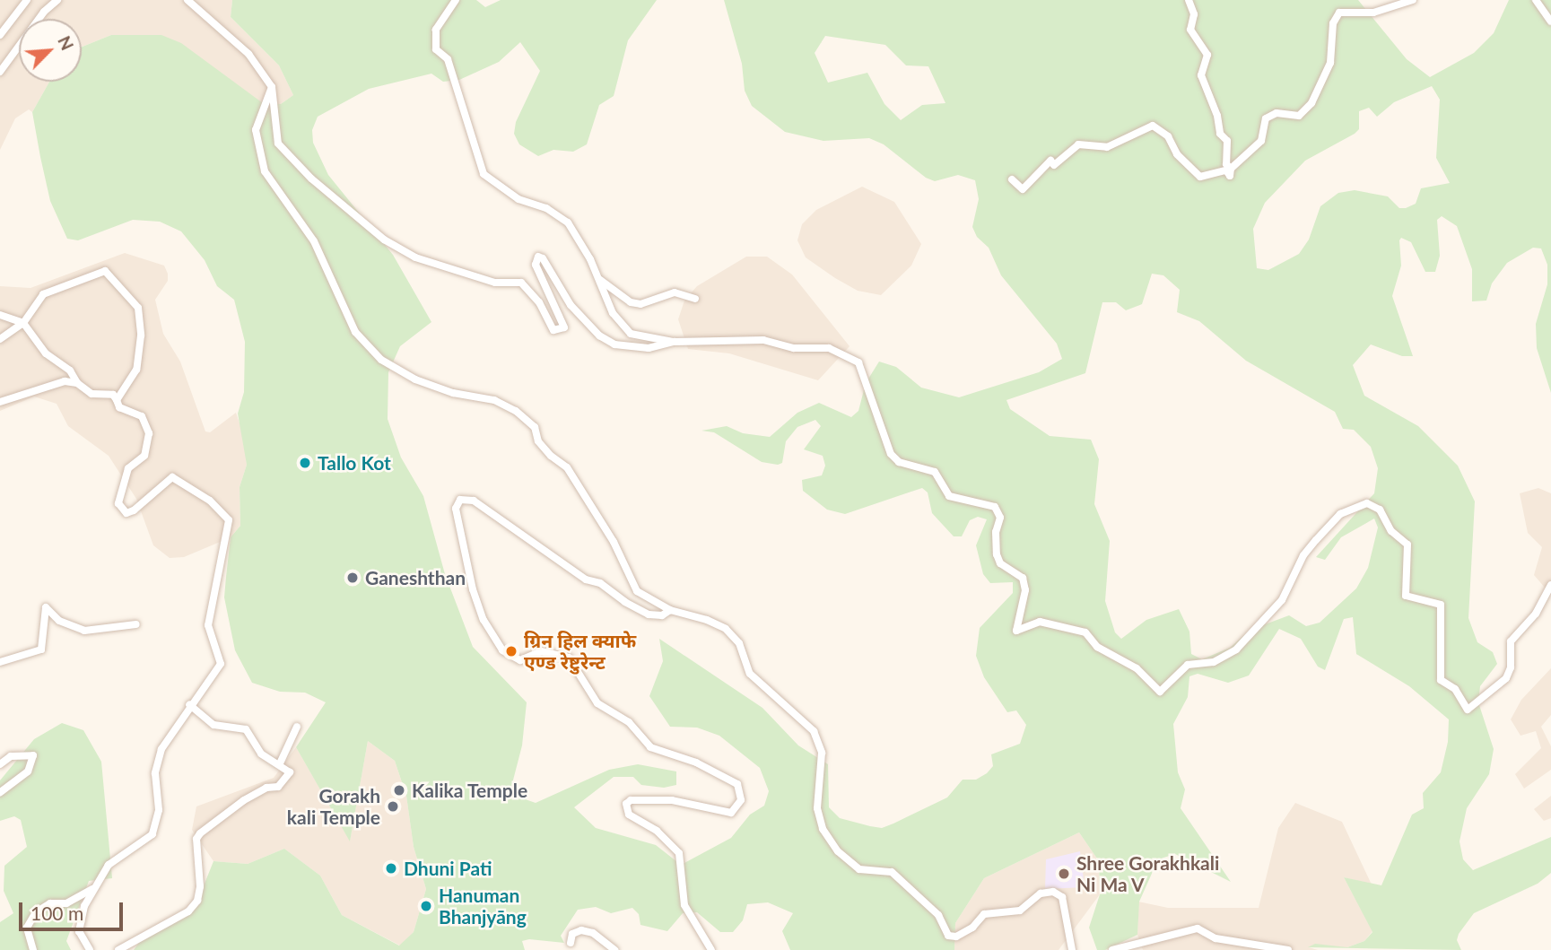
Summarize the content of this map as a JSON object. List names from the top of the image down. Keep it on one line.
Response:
{"places":["Tallo Kot","Ganeshthan","ग्रिन हिल क्याफे एण्ड रेष्टुरेन्ट","Kalika Temple","Gorakh kali Temple","Dhuni Pati","Shree Gorakhkali Ni Ma V","Hanuman Bhanjyāng"],"scale_bar":"100 m","north":"top right"}
